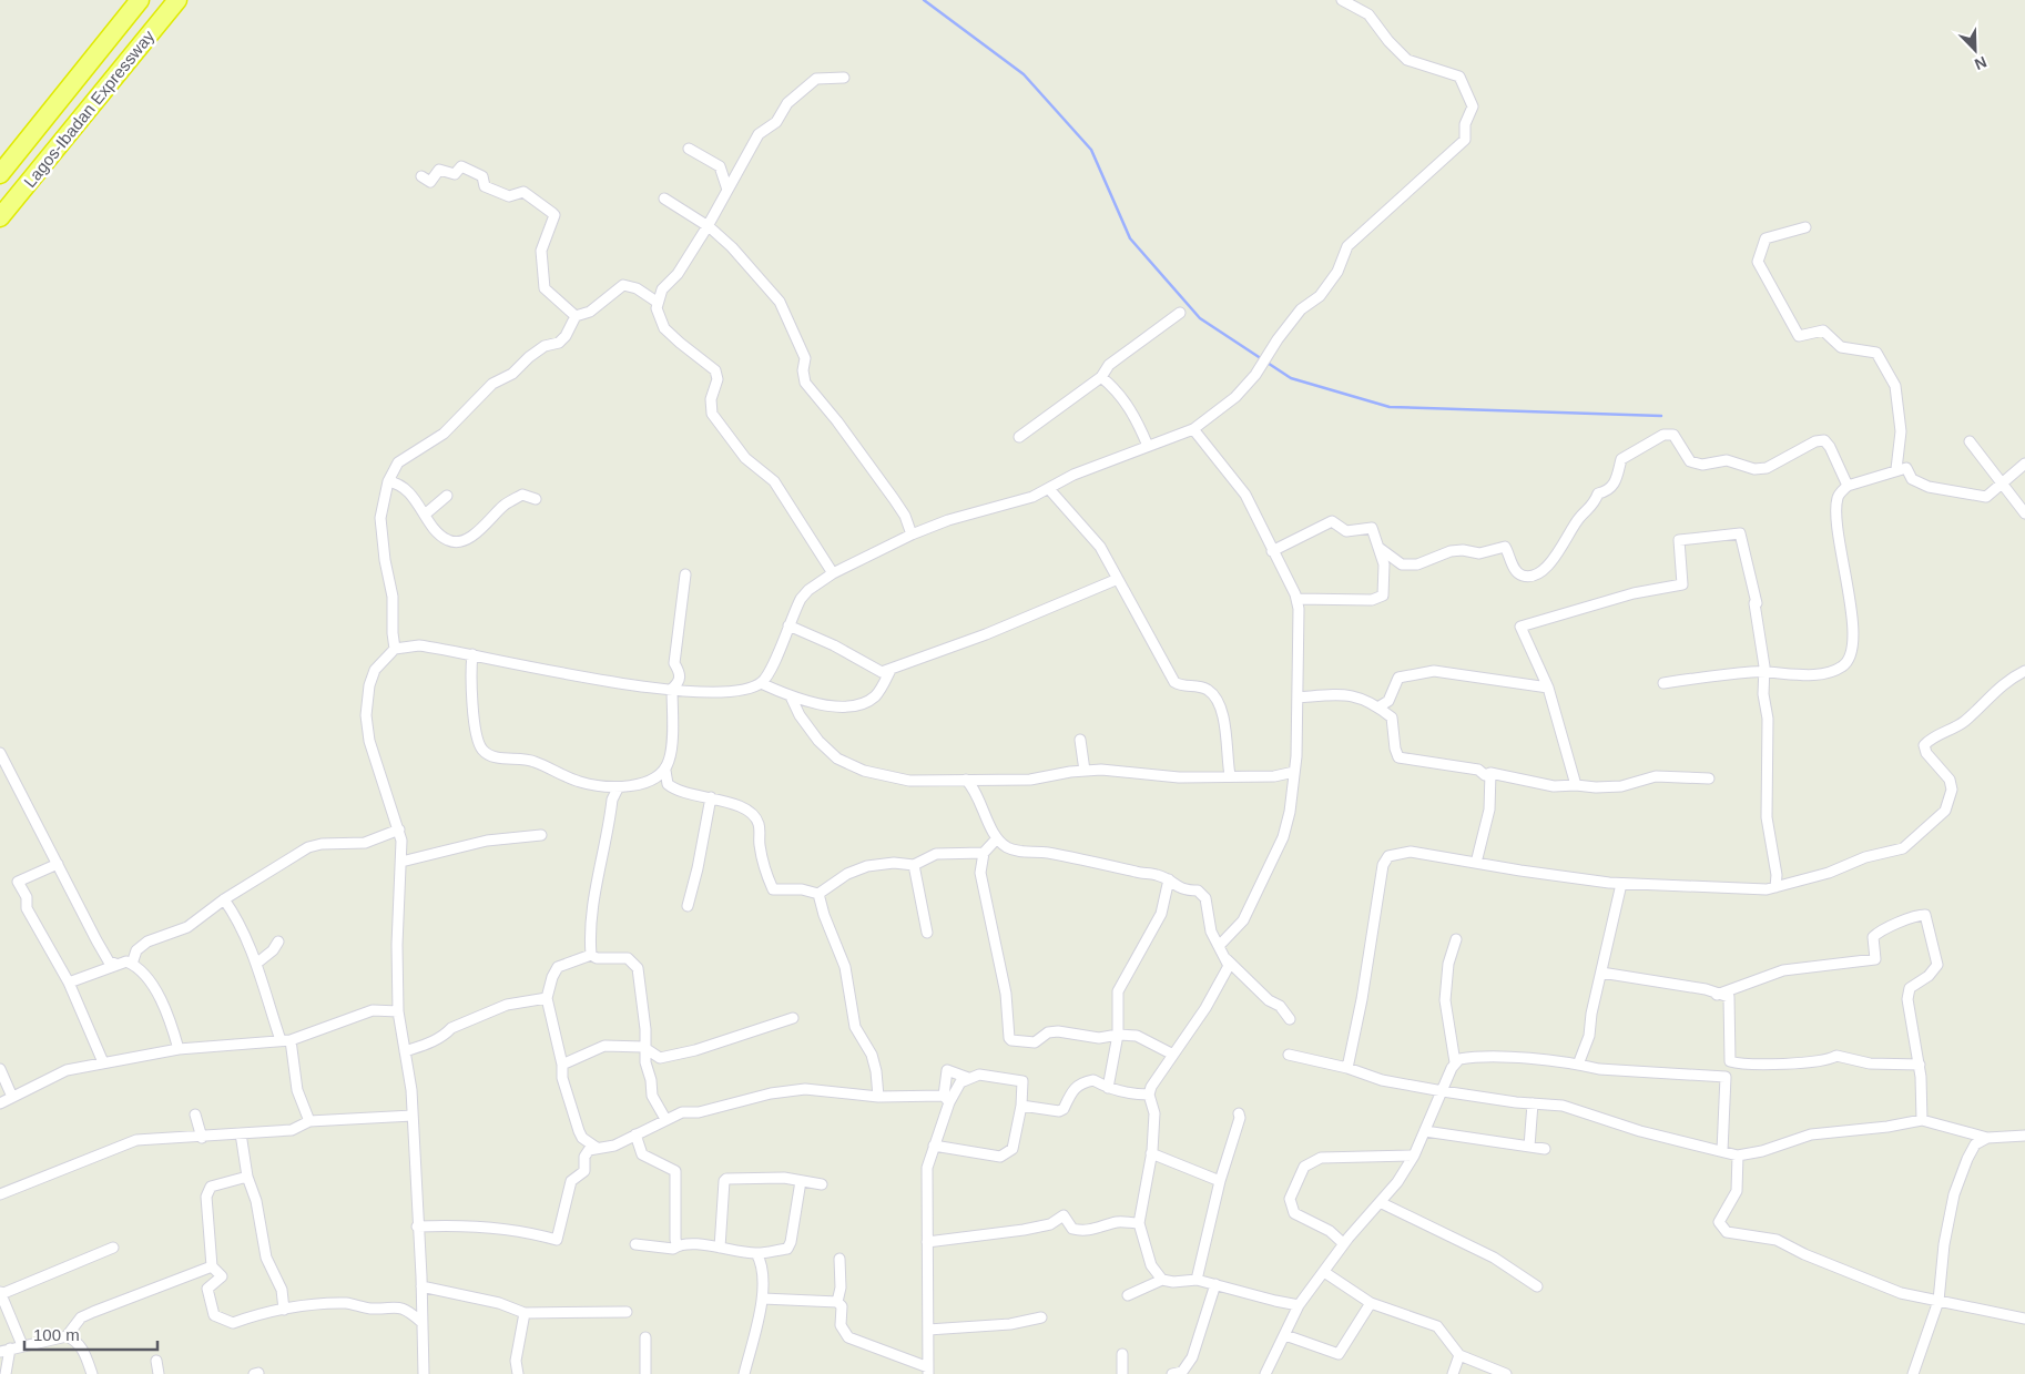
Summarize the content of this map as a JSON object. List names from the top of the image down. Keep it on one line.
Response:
{"streets":{"highway":["Lagos-Ibadan Expressway"]},"scale_bar":"100 m","north":"bottom right"}
